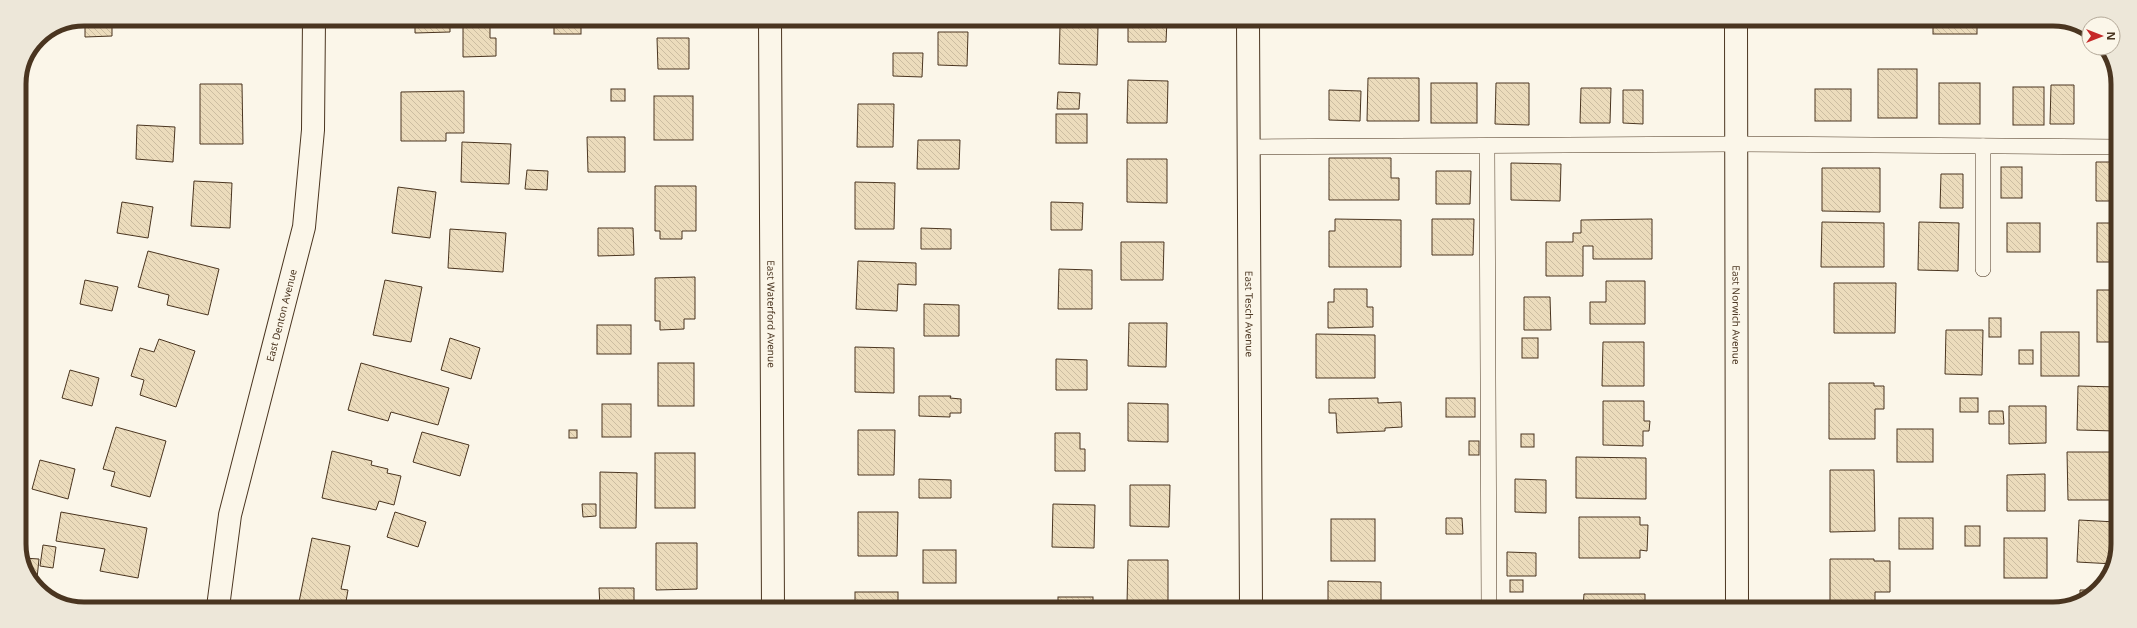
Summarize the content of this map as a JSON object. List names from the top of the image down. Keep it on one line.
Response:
{"streets":{"street":["East Waterford Avenue","East Tesch Avenue","East Denton Avenue","East Norwich Avenue"]},"north":"right"}
